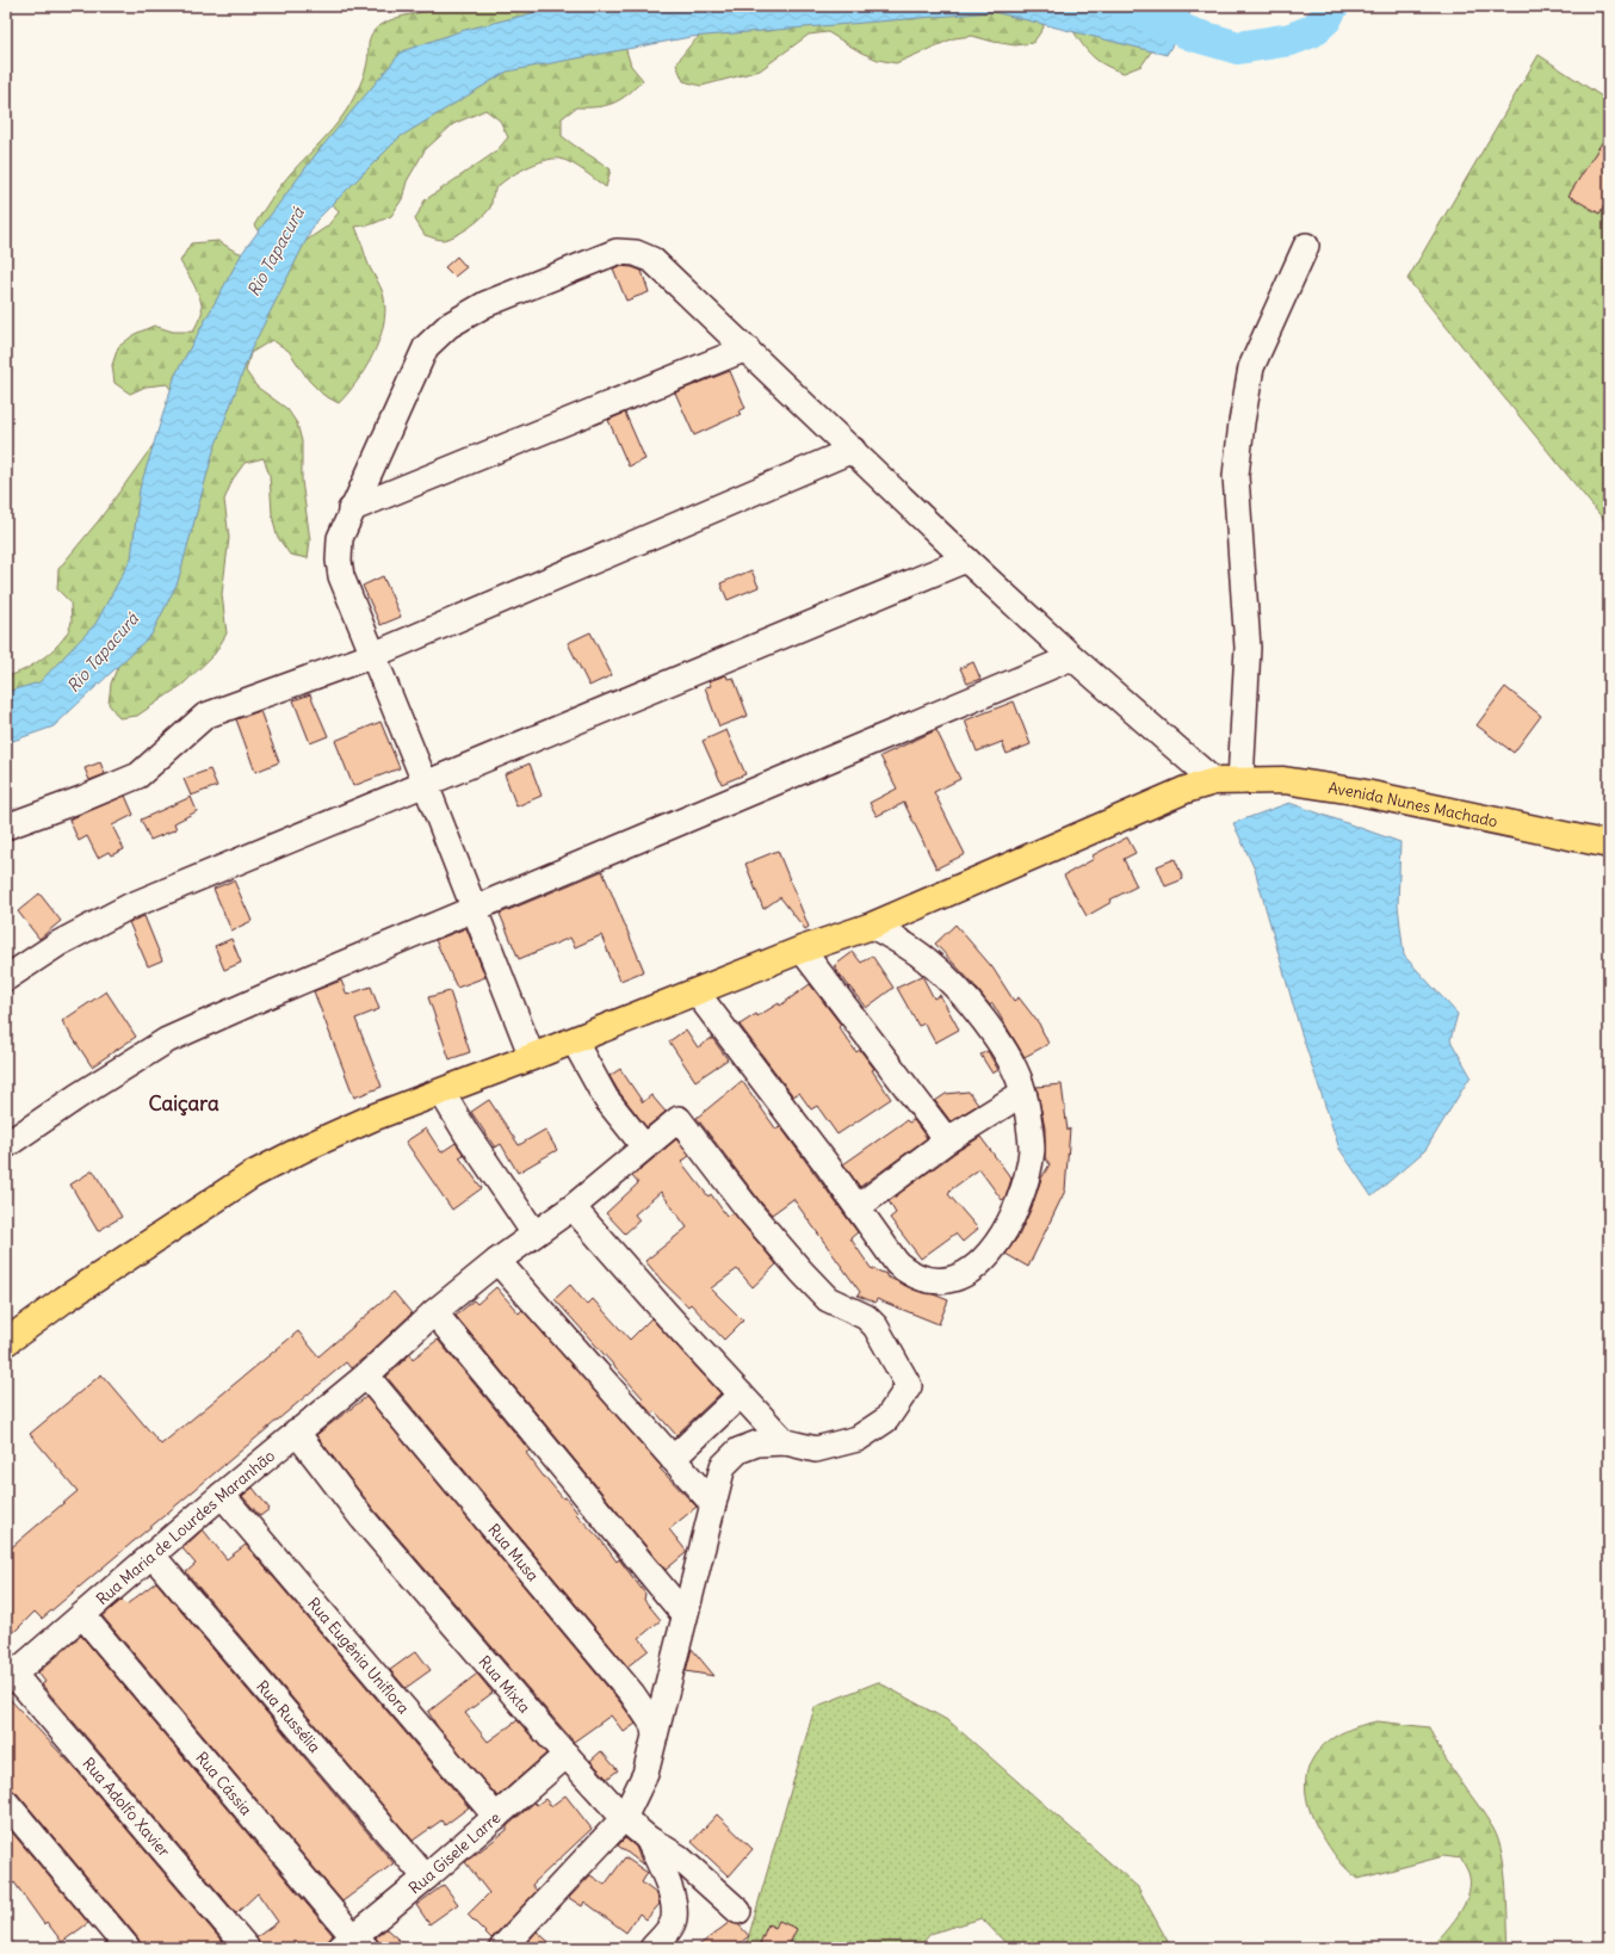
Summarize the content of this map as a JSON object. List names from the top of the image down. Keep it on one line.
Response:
{"streets":{"main road":["Avenida Nunes Machado"],"street":["Rua Maria de Lourdes Maranhão","Rua Musa","Rua Eugênia Uniflora","Rua Mixta","Rua Russélia","Rua Cássia","Rua Adolfo Xavier","Rua Gisele Larre"]},"crossings":[["Rua Maria de Lourdes Maranhão","Rua Musa"],["Rua Maria de Lourdes Maranhão","Rua Eugênia Uniflora"],["Rua Maria de Lourdes Maranhão","Rua Mixta"],["Rua Maria de Lourdes Maranhão","Rua Russélia"],["Rua Maria de Lourdes Maranhão","Rua Cássia"],["Rua Maria de Lourdes Maranhão","Rua Adolfo Xavier"],["Rua Eugênia Uniflora","Rua Gisele Larre"],["Rua Mixta","Rua Gisele Larre"],["Rua Russélia","Rua Gisele Larre"],["Rua Cássia","Rua Gisele Larre"]],"districts":["Caiçara"],"water":["Rio Tapacurá"]}
